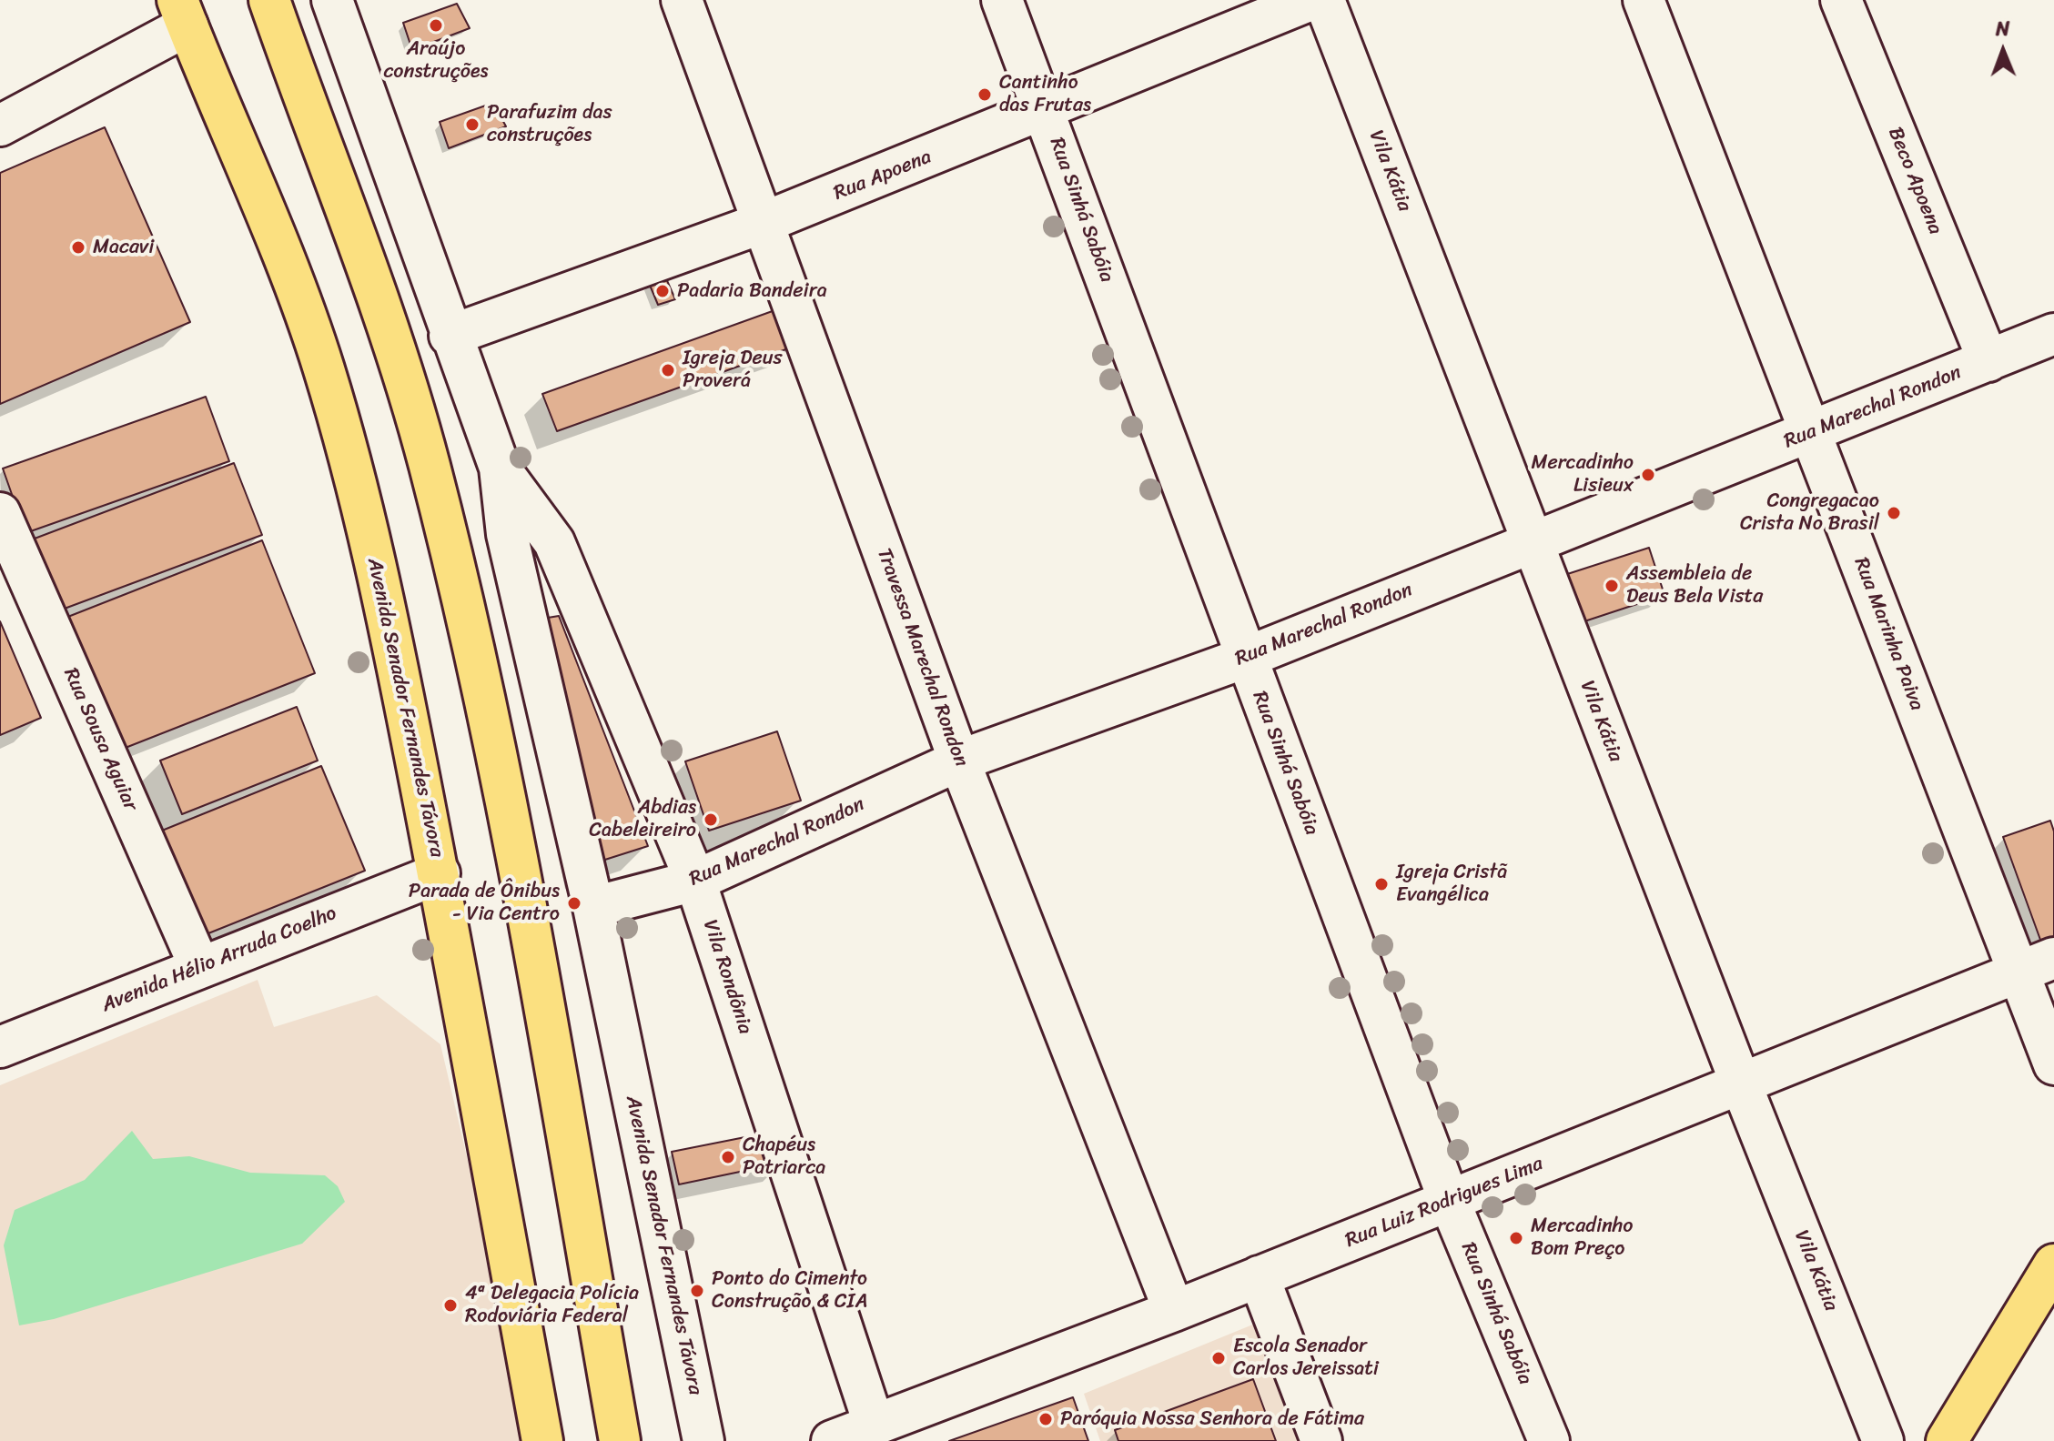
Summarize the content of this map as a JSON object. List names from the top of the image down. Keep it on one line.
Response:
{"streets":{"main road":["Avenida Senador Fernandes Távora"],"street":["Vila Kátia","Rua Apoena","Beco Apoena","Rua Sinhá Sabóia","Rua Marechal Rondon","Rua Marinha Paiva","Travessa Marechal Rondon","Rua Sousa Aguiar","Avenida Hélio Arruda Coelho","Vila Rondônia","Rua Luiz Rodrigues Lima"]},"crossings":[["Vila Kátia","Rua Marechal Rondon"],["Vila Kátia","Rua Luiz Rodrigues Lima"],["Rua Apoena","Rua Sinhá Sabóia"],["Rua Apoena","Travessa Marechal Rondon"],["Rua Apoena","Avenida Senador Fernandes Távora"],["Beco Apoena","Rua Marechal Rondon"],["Rua Sinhá Sabóia","Rua Marechal Rondon"],["Rua Sinhá Sabóia","Rua Luiz Rodrigues Lima"],["Rua Marechal Rondon","Rua Marinha Paiva"],["Rua Marechal Rondon","Travessa Marechal Rondon"],["Rua Marechal Rondon","Avenida Senador Fernandes Távora"],["Rua Marechal Rondon","Vila Rondônia"],["Rua Marinha Paiva","Rua Luiz Rodrigues Lima"],["Travessa Marechal Rondon","Rua Luiz Rodrigues Lima"],["Avenida Senador Fernandes Távora","Avenida Hélio Arruda Coelho"],["Avenida Senador Fernandes Távora","Vila Rondônia"],["Rua Sousa Aguiar","Avenida Hélio Arruda Coelho"],["Vila Rondônia","Rua Luiz Rodrigues Lima"]],"places":["Araújo construções","Cantinho das Frutas","Parafuzim das construções","Macavi","Padaria Bandeira","Igreja Deus Proverá","Mercadinho Lisieux","Congregacao Crista No Brasil","Assembleia de Deus Bela Vista","Abdias Cabeleireiro","Igreja Cristã Evangélica","Parada de Ônibus - Via Centro","Chapéus Patriarca","Mercadinho Bom Preço","Ponto do Cimento Construção & CIA","4ª Delegacia Polícia Rodoviária Federal","Escola Senador Carlos Jereissati","Paróquia Nossa Senhora de Fátima"],"north":"top"}
